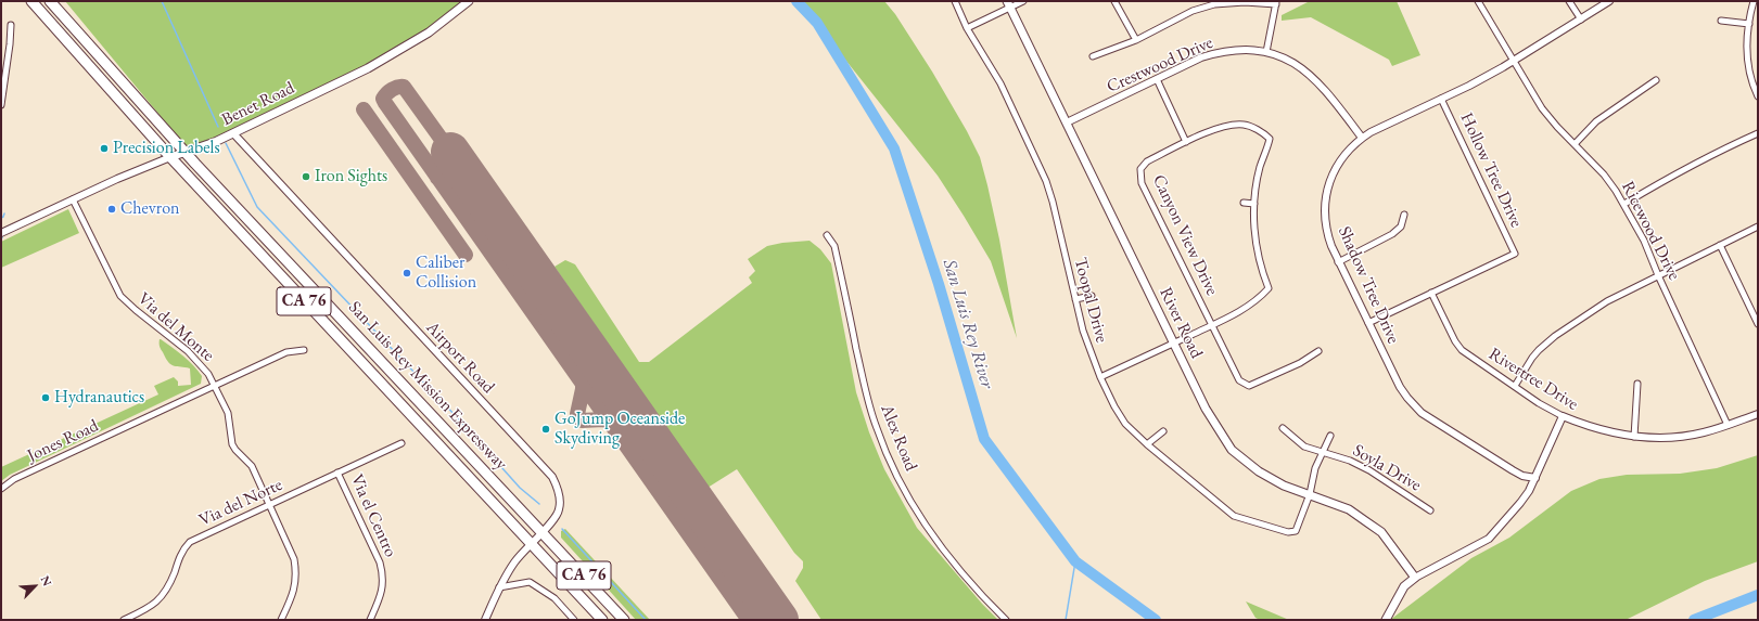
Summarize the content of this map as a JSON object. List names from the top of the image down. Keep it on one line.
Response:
{"streets":{"highway":["CA 76","San Luis Rey Mission Expressway"],"main road":["Benet Road","River Road"],"street":["Crestwood Drive","Hollow Tree Drive","Ricewood Drive","Canyon View Drive","Shadow Tree Drive","Toopal Drive","Via del Monte","Airport Road","Rivertree Drive","Alex Road","Jones Road","Soyla Drive","Via del Norte","Via el Centro"]},"crossings":[["Crestwood Drive","Shadow Tree Drive"],["Crestwood Drive","River Road"],["Benet Road","Via del Monte"],["Benet Road","Airport Road"],["Benet Road","San Luis Rey Mission Expressway"],["Hollow Tree Drive","Shadow Tree Drive"],["Hollow Tree Drive","Rivertree Drive"],["Ricewood Drive","Shadow Tree Drive"],["Ricewood Drive","Rivertree Drive"],["Toopal Drive","River Road"],["Via del Monte","Jones Road"],["Via del Monte","Via del Norte"],["Airport Road","San Luis Rey Mission Expressway"],["Via del Norte","Via el Centro"]],"water":["San Luis Rey River"],"places":["Precision Labels","Iron Sights","Chevron","Caliber Collision","Hydranautics","GoJump Oceanside Skydiving"],"north":"top right"}
